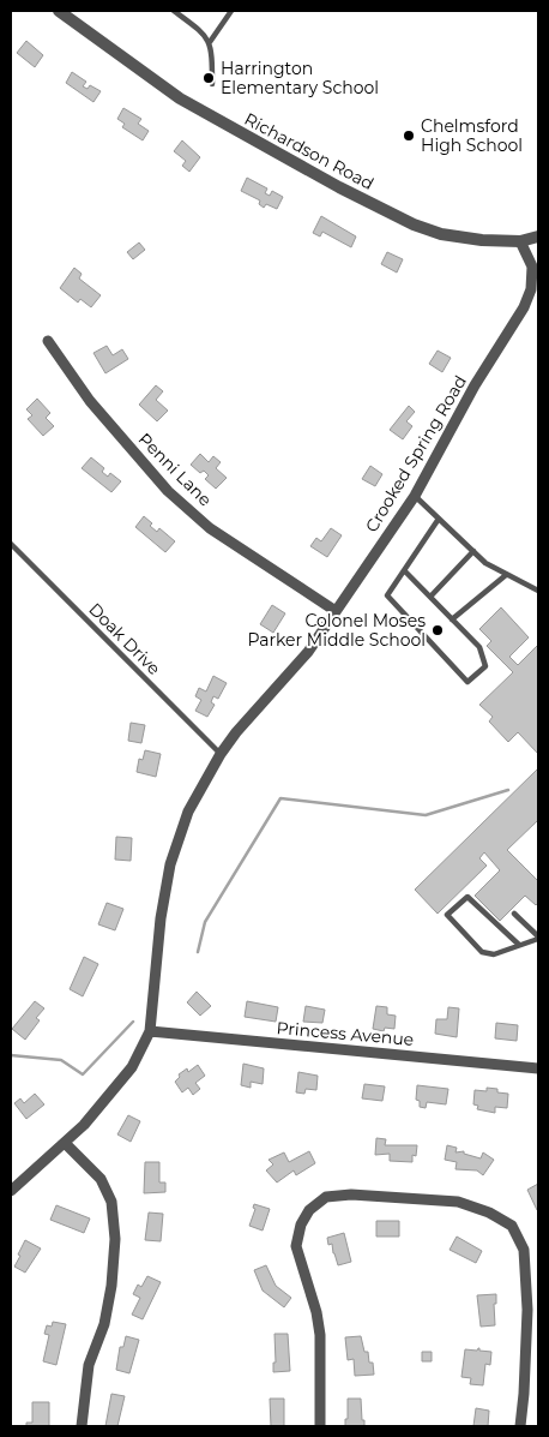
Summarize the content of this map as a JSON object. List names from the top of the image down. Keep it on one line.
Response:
{"streets":{"street":["Richardson Road","Crooked Spring Road","Penni Lane","Princess Avenue"],"lane":["Doak Drive"]},"crossings":[["Richardson Road","Crooked Spring Road"],["Crooked Spring Road","Penni Lane"],["Crooked Spring Road","Doak Drive"],["Crooked Spring Road","Princess Avenue"]],"places":["Harrington Elementary School","Chelmsford High School","Colonel Moses Parker Middle School"]}
